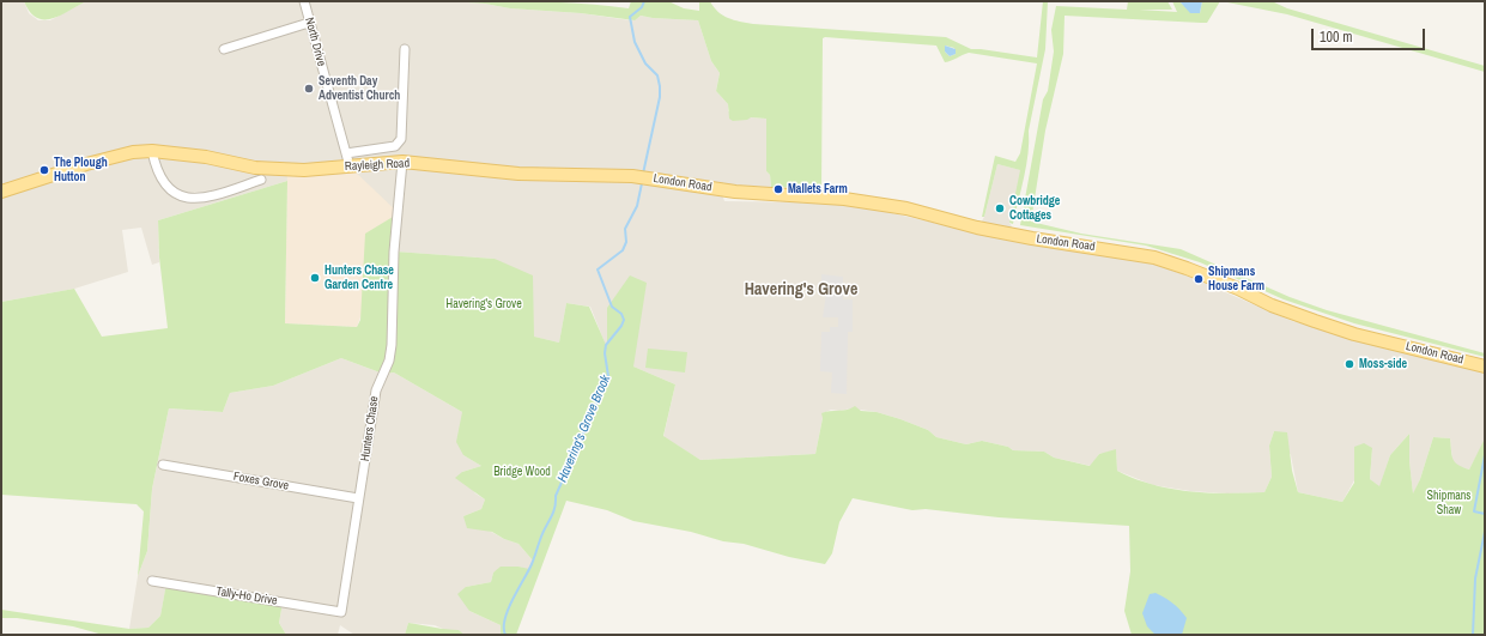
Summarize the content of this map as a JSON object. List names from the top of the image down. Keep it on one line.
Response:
{"streets":{"main road":["Rayleigh Road","London Road"],"street":["North Drive","Hunters Chase","Foxes Grove","Tally-Ho Drive"]},"crossings":[["North Drive","Rayleigh Road"],["Rayleigh Road","London Road"],["Rayleigh Road","Hunters Chase"],["Hunters Chase","Foxes Grove"],["Hunters Chase","Tally-Ho Drive"]],"districts":["Havering's Grove"],"water":["Havering's Grove Brook"],"parks":["Havering's Grove","Bridge Wood","Shipmans Shaw"],"places":["Seventh Day Adventist Church","The Plough Hutton","Mallets Farm","Cowbridge Cottages","Hunters Chase Garden Centre","Shipmans House Farm","Moss-side"],"scale_bar":"100 m"}
